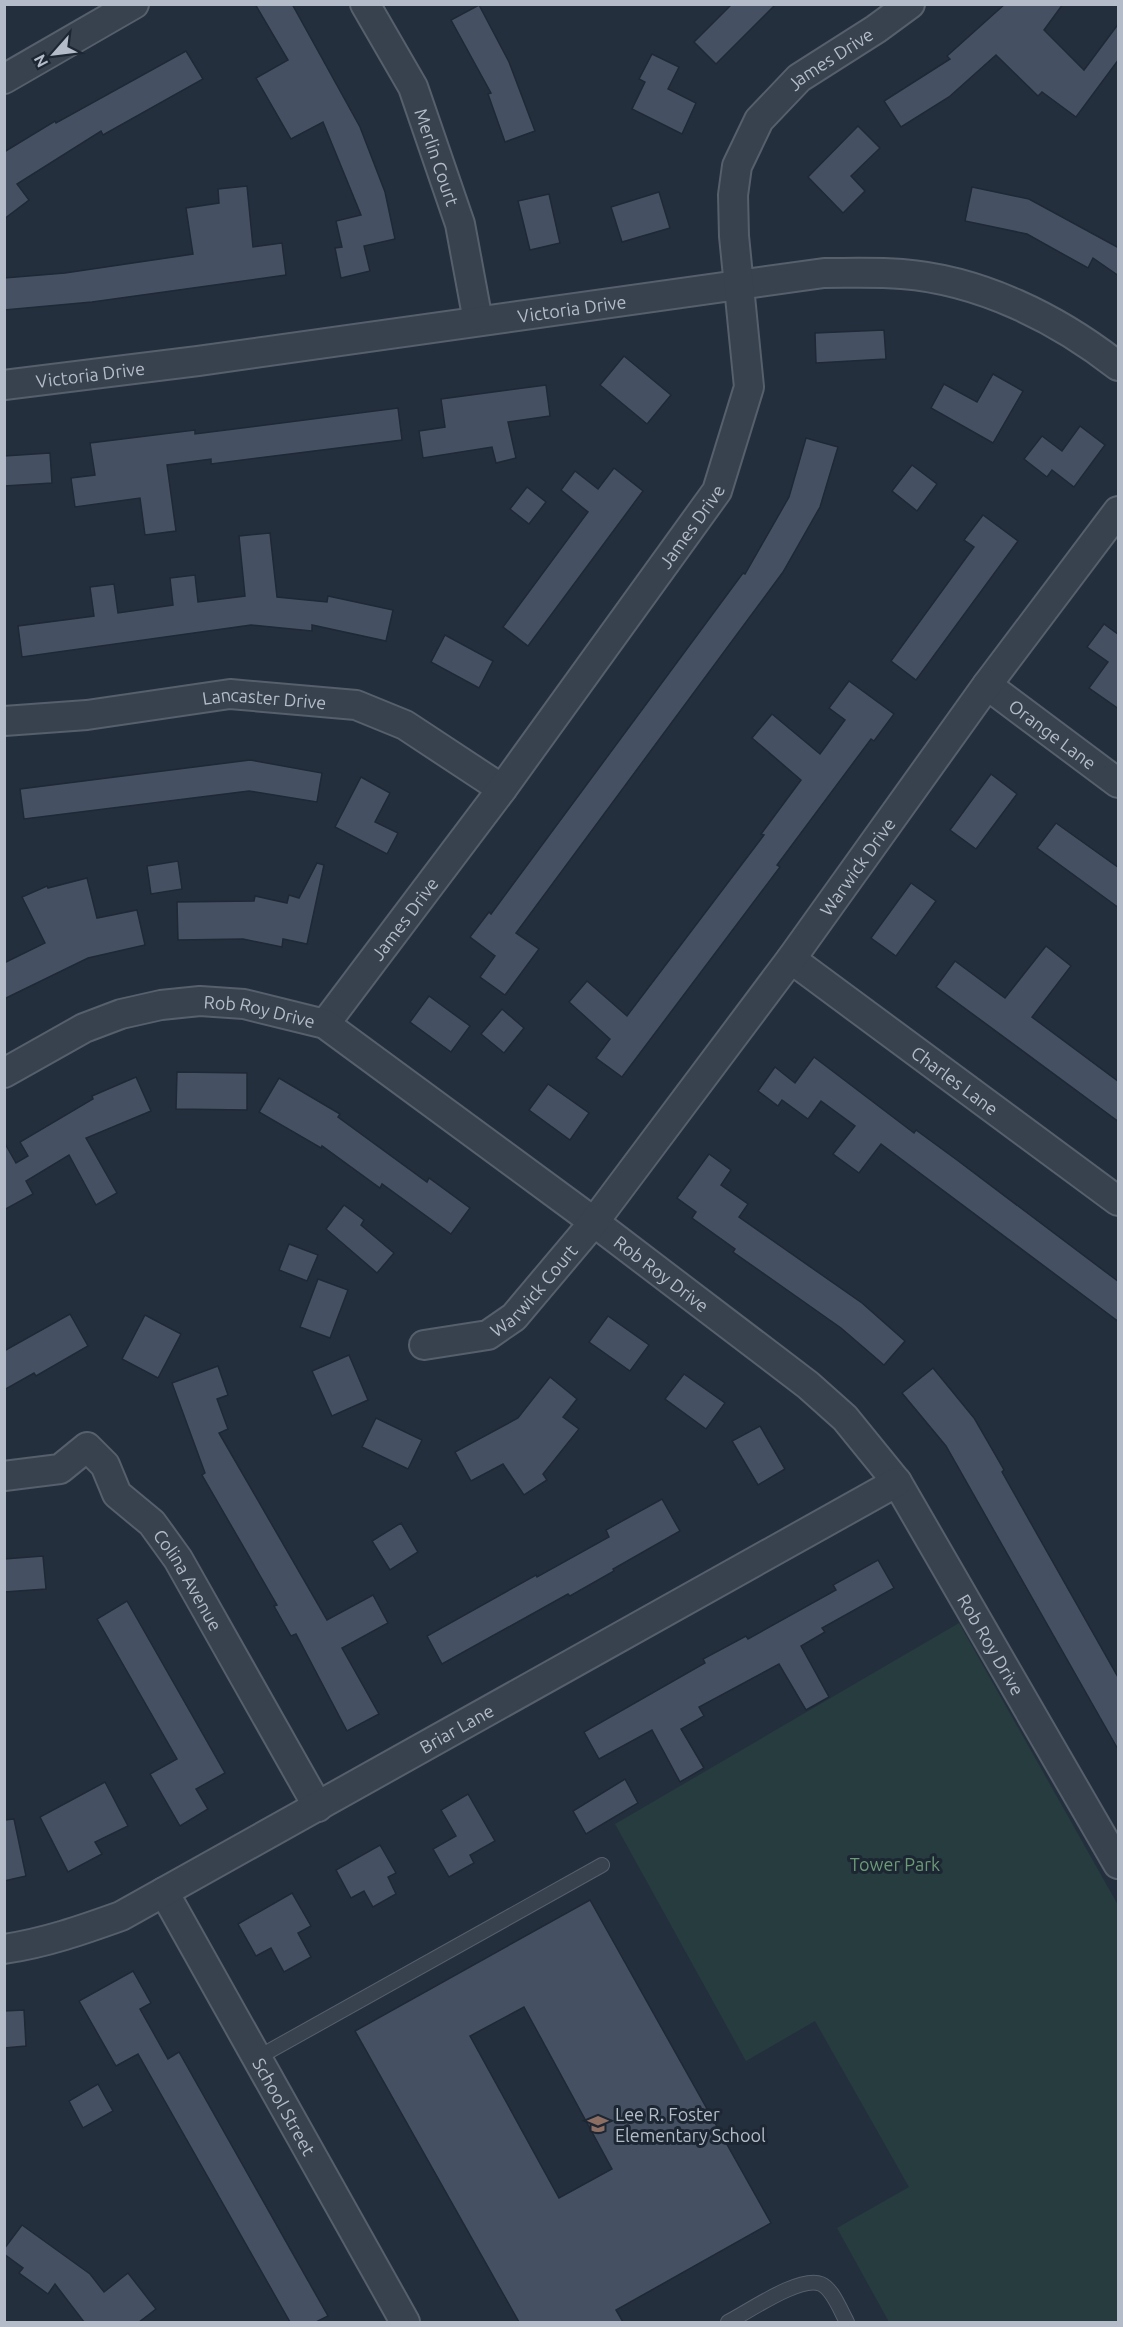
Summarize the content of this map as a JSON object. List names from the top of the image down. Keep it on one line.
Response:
{"streets":{"street":["James Drive","Merlin Court","Victoria Drive","Lancaster Drive","Orange Lane","Warwick Drive","Rob Roy Drive","Charles Lane","Warwick Court","Colina Avenue","Briar Lane","School Street"]},"crossings":[["James Drive","Victoria Drive"],["James Drive","Lancaster Drive"],["James Drive","Rob Roy Drive"],["Merlin Court","Victoria Drive"],["Orange Lane","Warwick Drive"],["Warwick Drive","Rob Roy Drive"],["Warwick Drive","Charles Lane"],["Warwick Drive","Warwick Court"],["Rob Roy Drive","Warwick Court"],["Rob Roy Drive","Briar Lane"],["Colina Avenue","Briar Lane"],["Briar Lane","School Street"]],"parks":["Tower Park"],"places":{"school or university":["Lee R. Foster Elementary School"]},"north":"bottom left"}
